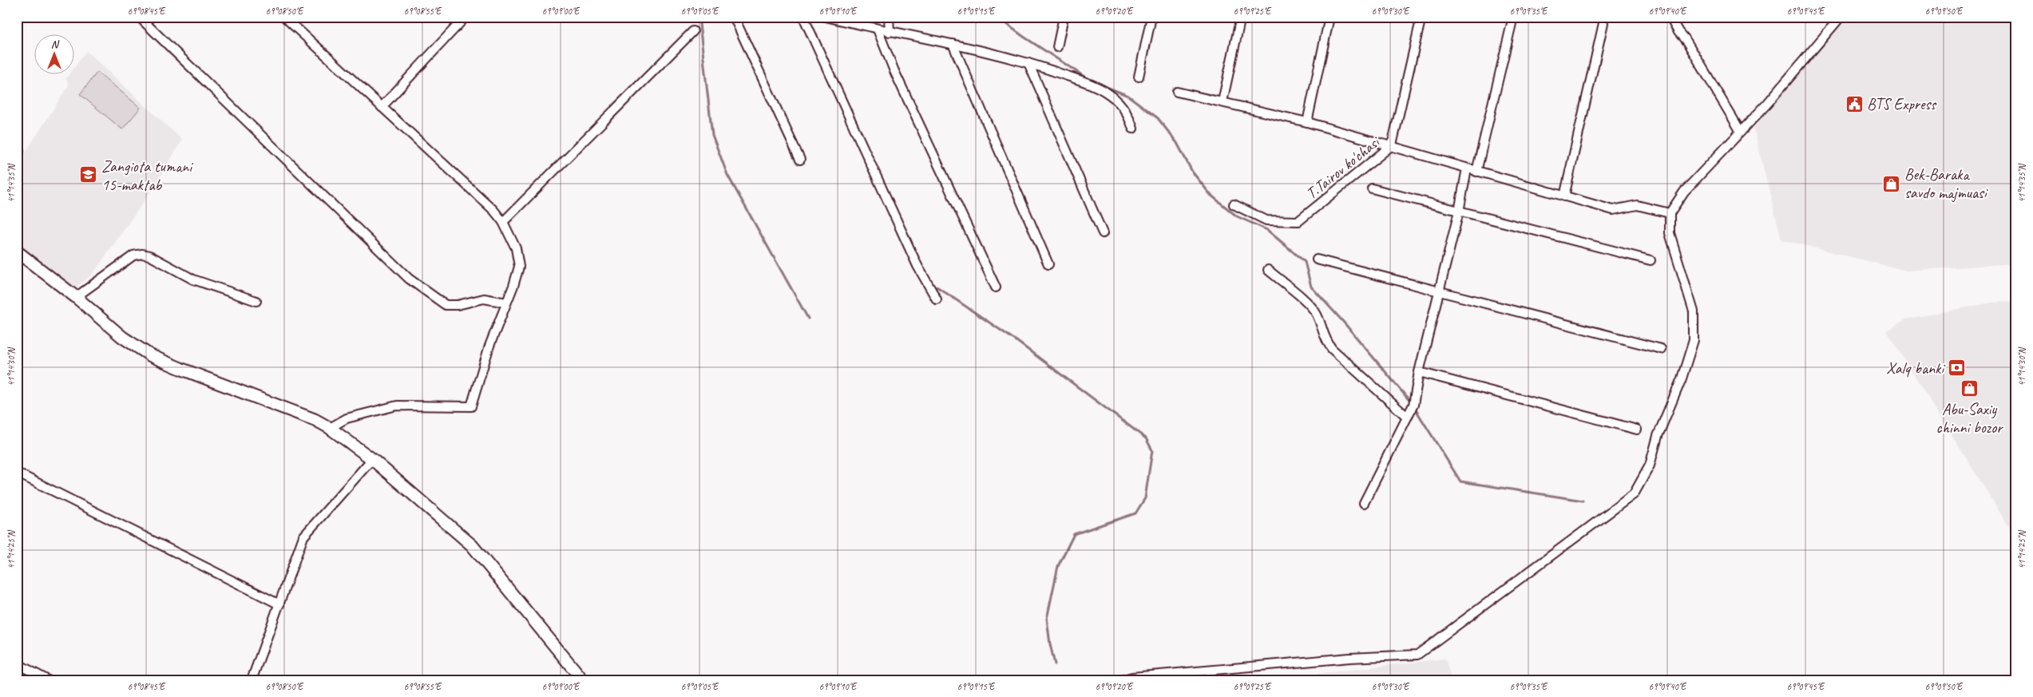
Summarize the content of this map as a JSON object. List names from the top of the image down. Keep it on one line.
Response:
{"streets":{"street":["T.Tairov ko'chasi"]},"places":{"public building":["BTS Express"],"school or university":["Zangiota tumani 15-maktab"],"shop":["Bek-Baraka savdo majmuasi","Abu-Saxiy chinni bozor"],"bank":["Xalq banki"]},"north":"top","coordinates":["69°08'45\"E","69°08'50\"E","69°08'55\"E","69°09'00\"E","69°09'05\"E","69°09'10\"E","69°09'15\"E","69°09'20\"E","69°09'25\"E","69°09'30\"E","69°09'35\"E","69°09'40\"E","69°09'45\"E","69°09'50\"E","41°14'35\"N","41°14'30\"N","41°14'25\"N"]}
